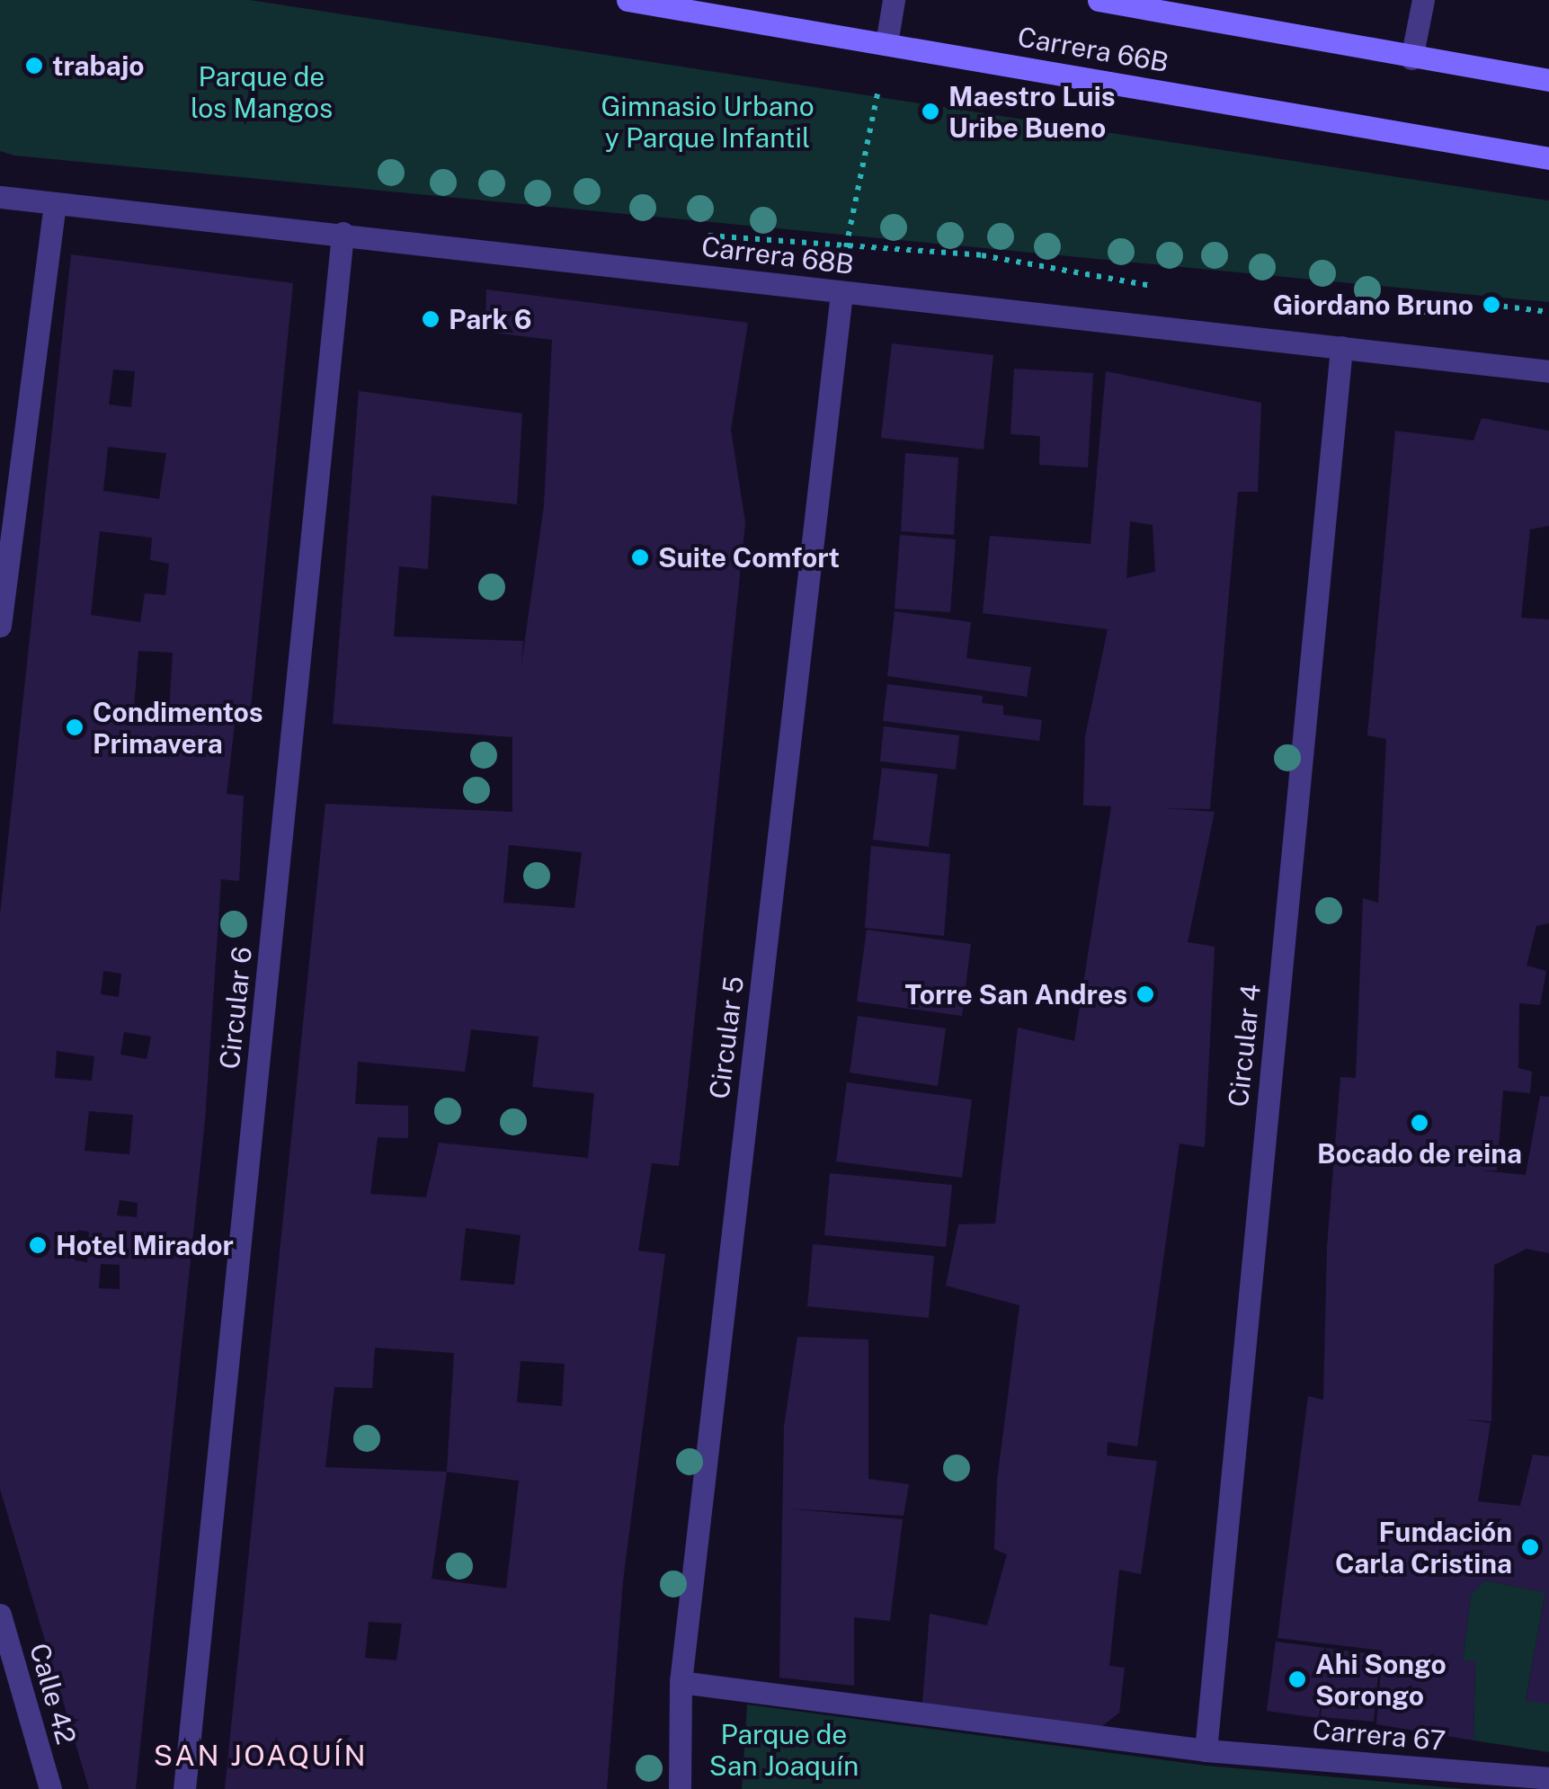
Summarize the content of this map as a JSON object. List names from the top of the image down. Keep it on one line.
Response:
{"streets":{"main road":["Carrera 66B"],"street":["Carrera 68B","Circular 6","Circular 5","Circular 4","Calle 42","Carrera 67"]},"crossings":[["Carrera 68B","Circular 6"],["Carrera 68B","Circular 5"],["Carrera 68B","Circular 4"],["Circular 5","Carrera 67"],["Circular 4","Carrera 67"]],"districts":["SAN JOAQUÍN"],"parks":["Parque de los Mangos","Gimnasio Urbano y Parque Infantil","Parque de San Joaquín"],"places":["trabajo","Maestro Luis Uribe Bueno","Giordano Bruno","Park 6","Suite Comfort","Condimentos Primavera","Torre San Andres","Bocado de reina","Hotel Mirador","Fundación Carla Cristina","Ahi Songo Sorongo"]}
